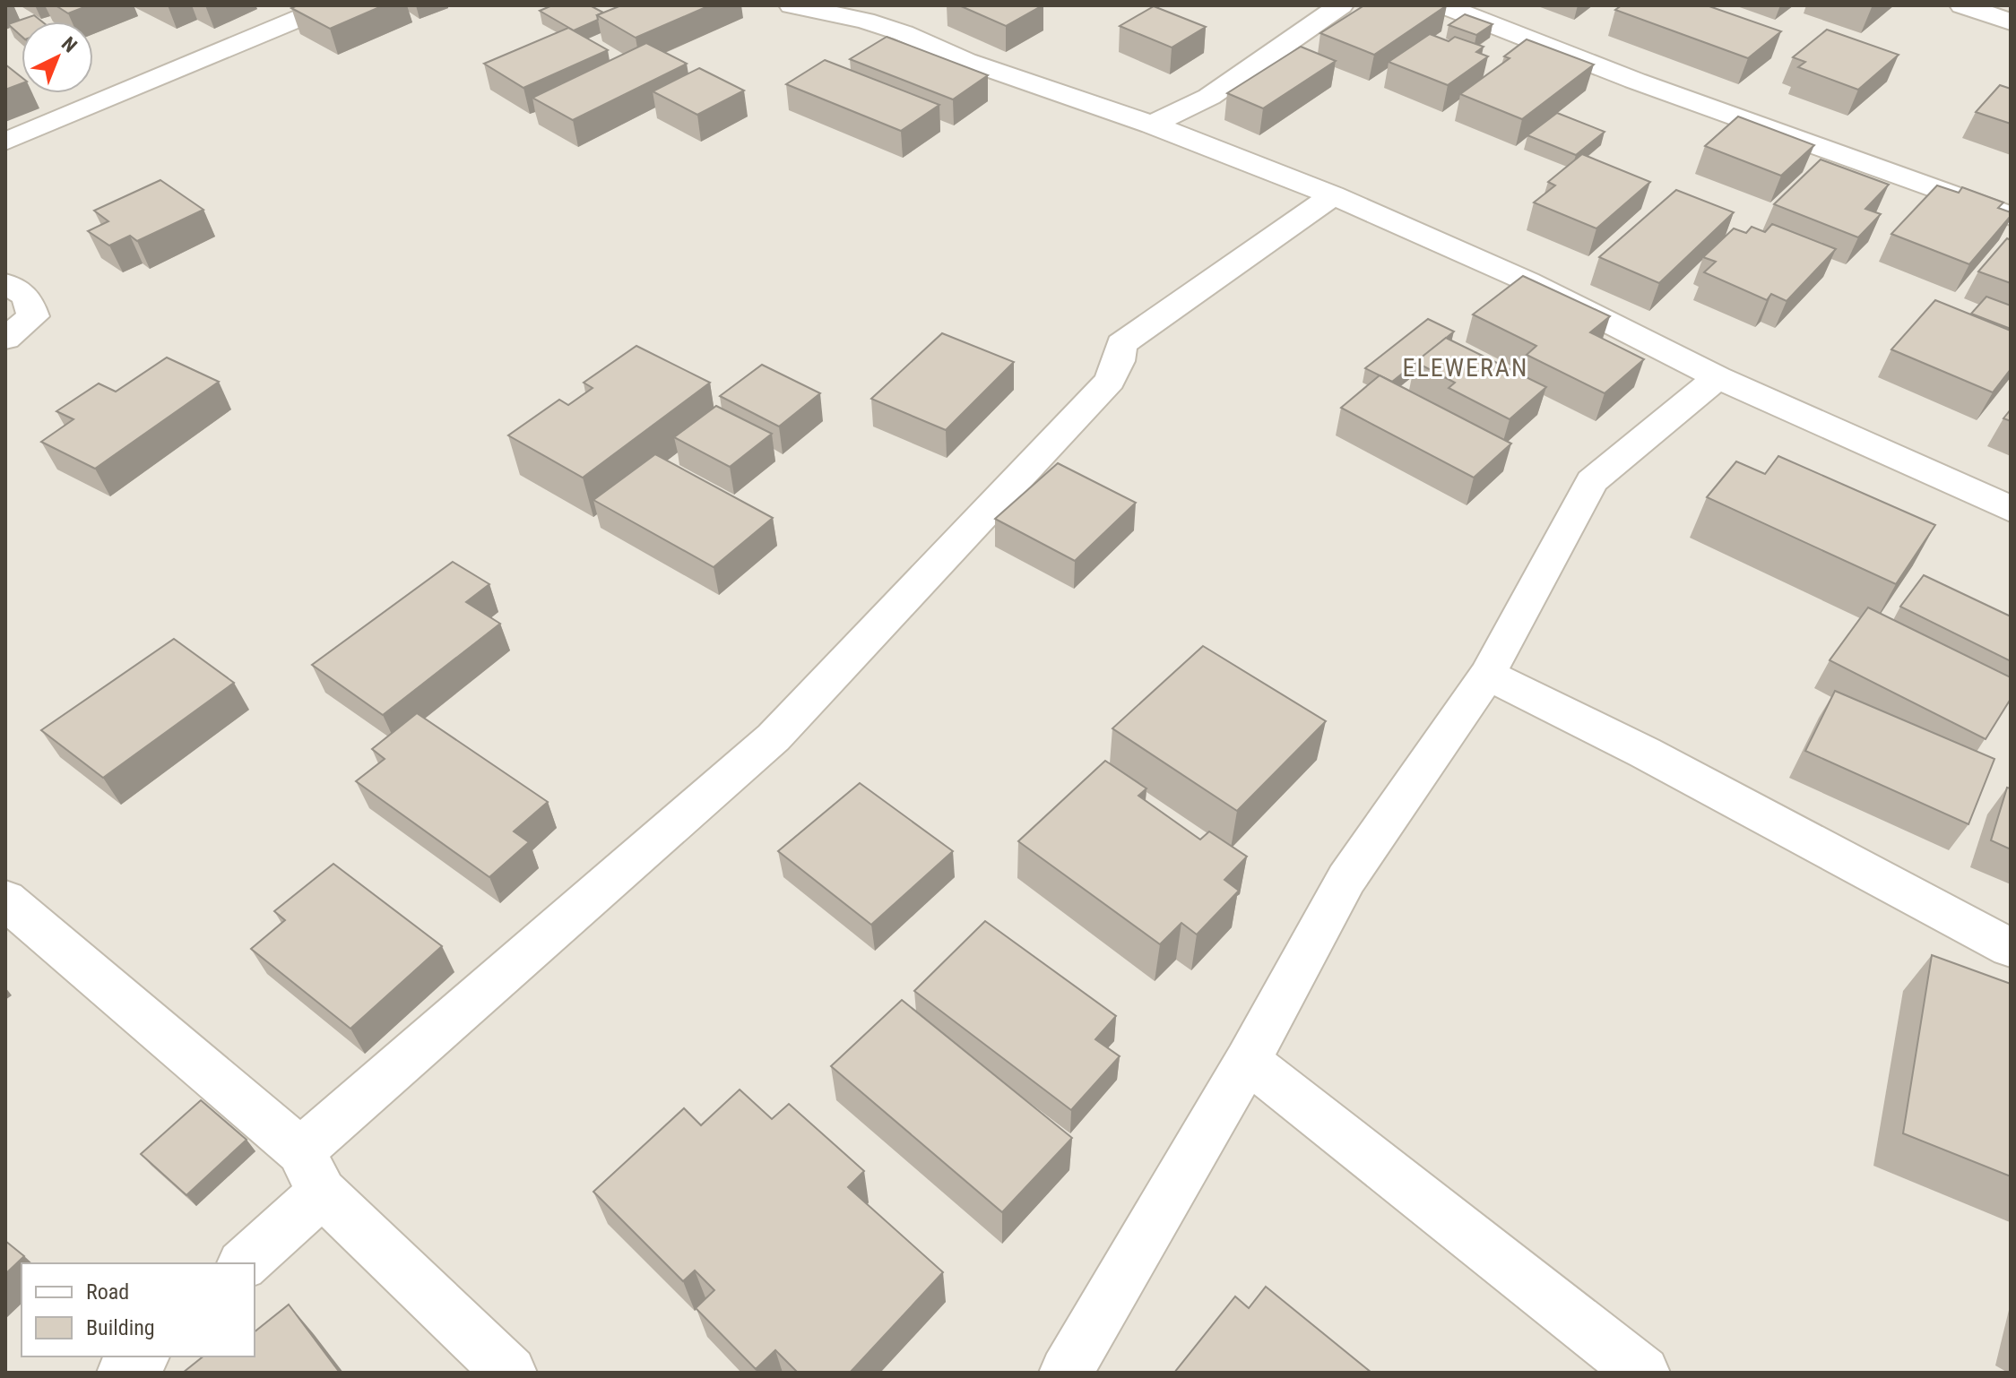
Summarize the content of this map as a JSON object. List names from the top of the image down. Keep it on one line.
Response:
{"districts":["ELEWERAN"],"legend":["Road","Building"],"north":"top right"}
